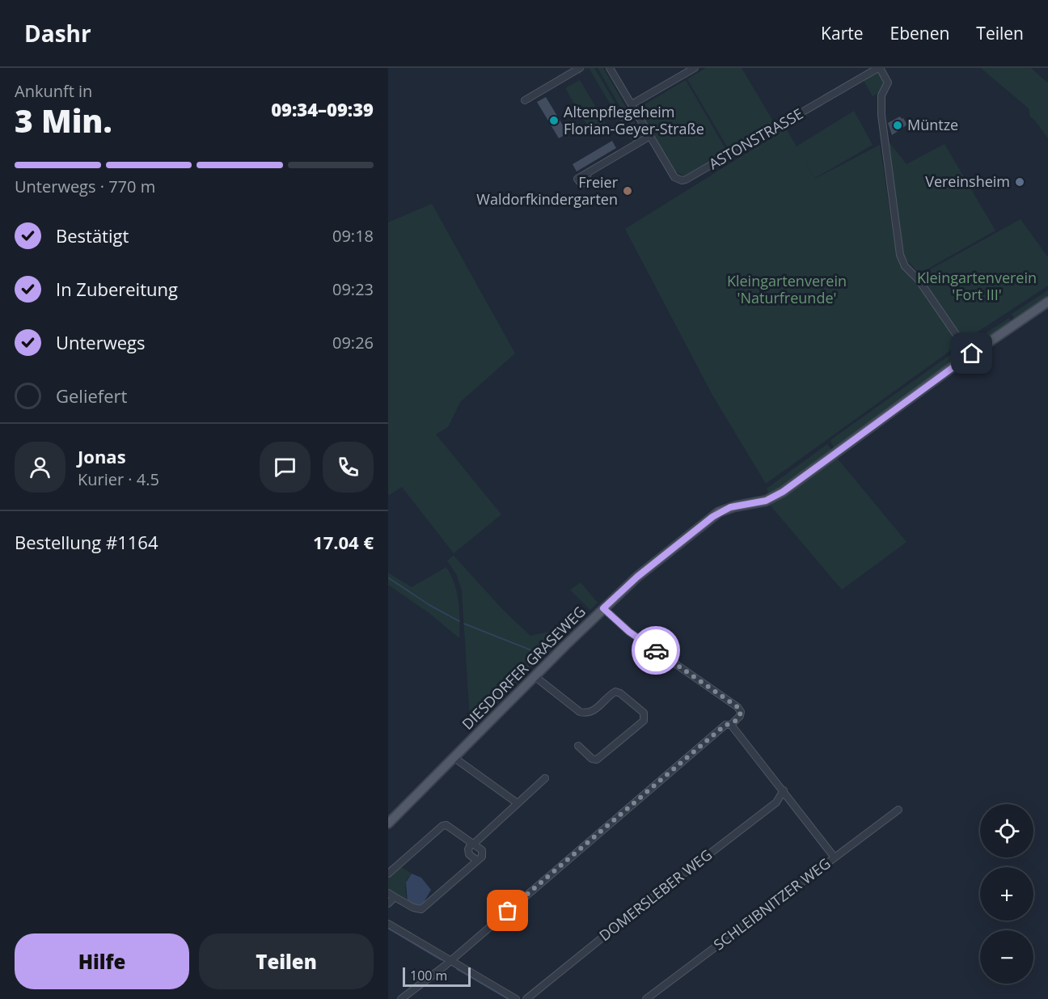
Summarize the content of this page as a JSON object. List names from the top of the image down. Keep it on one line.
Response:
{"streets":{"main road":["DIESDORFER GRASEWEG"],"street":["ASTONSTRASSE","DOMERSLEBER WEG","SCHLEIBNITZER WEG"]},"parks":["Kleingartenverein 'Fort III'","Kleingartenverein 'Naturfreunde'"],"places":["Altenpflegeheim Florian-Geyer-Straße","Müntze","Vereinsheim","Freier Waldorfkindergarten"],"scale_bar":"100 m","page":{"header":"Dashr","nav":["Karte","Ebenen","Teilen"],"heading":["3 Min.","Ankunft in","09:34–09:39"],"panel":["Jonas","Kurier · 4.5","Bestellung #1164","17.04 €"],"bar":"Unterwegs · 770 m","list":[["Bestätigt","09:18"],["In Zubereitung","09:23"],["Unterwegs","09:26"],"Geliefert"],"map_buttons":["+","−"],"buttons":["Hilfe","Teilen"],"scale":"100 m"}}
